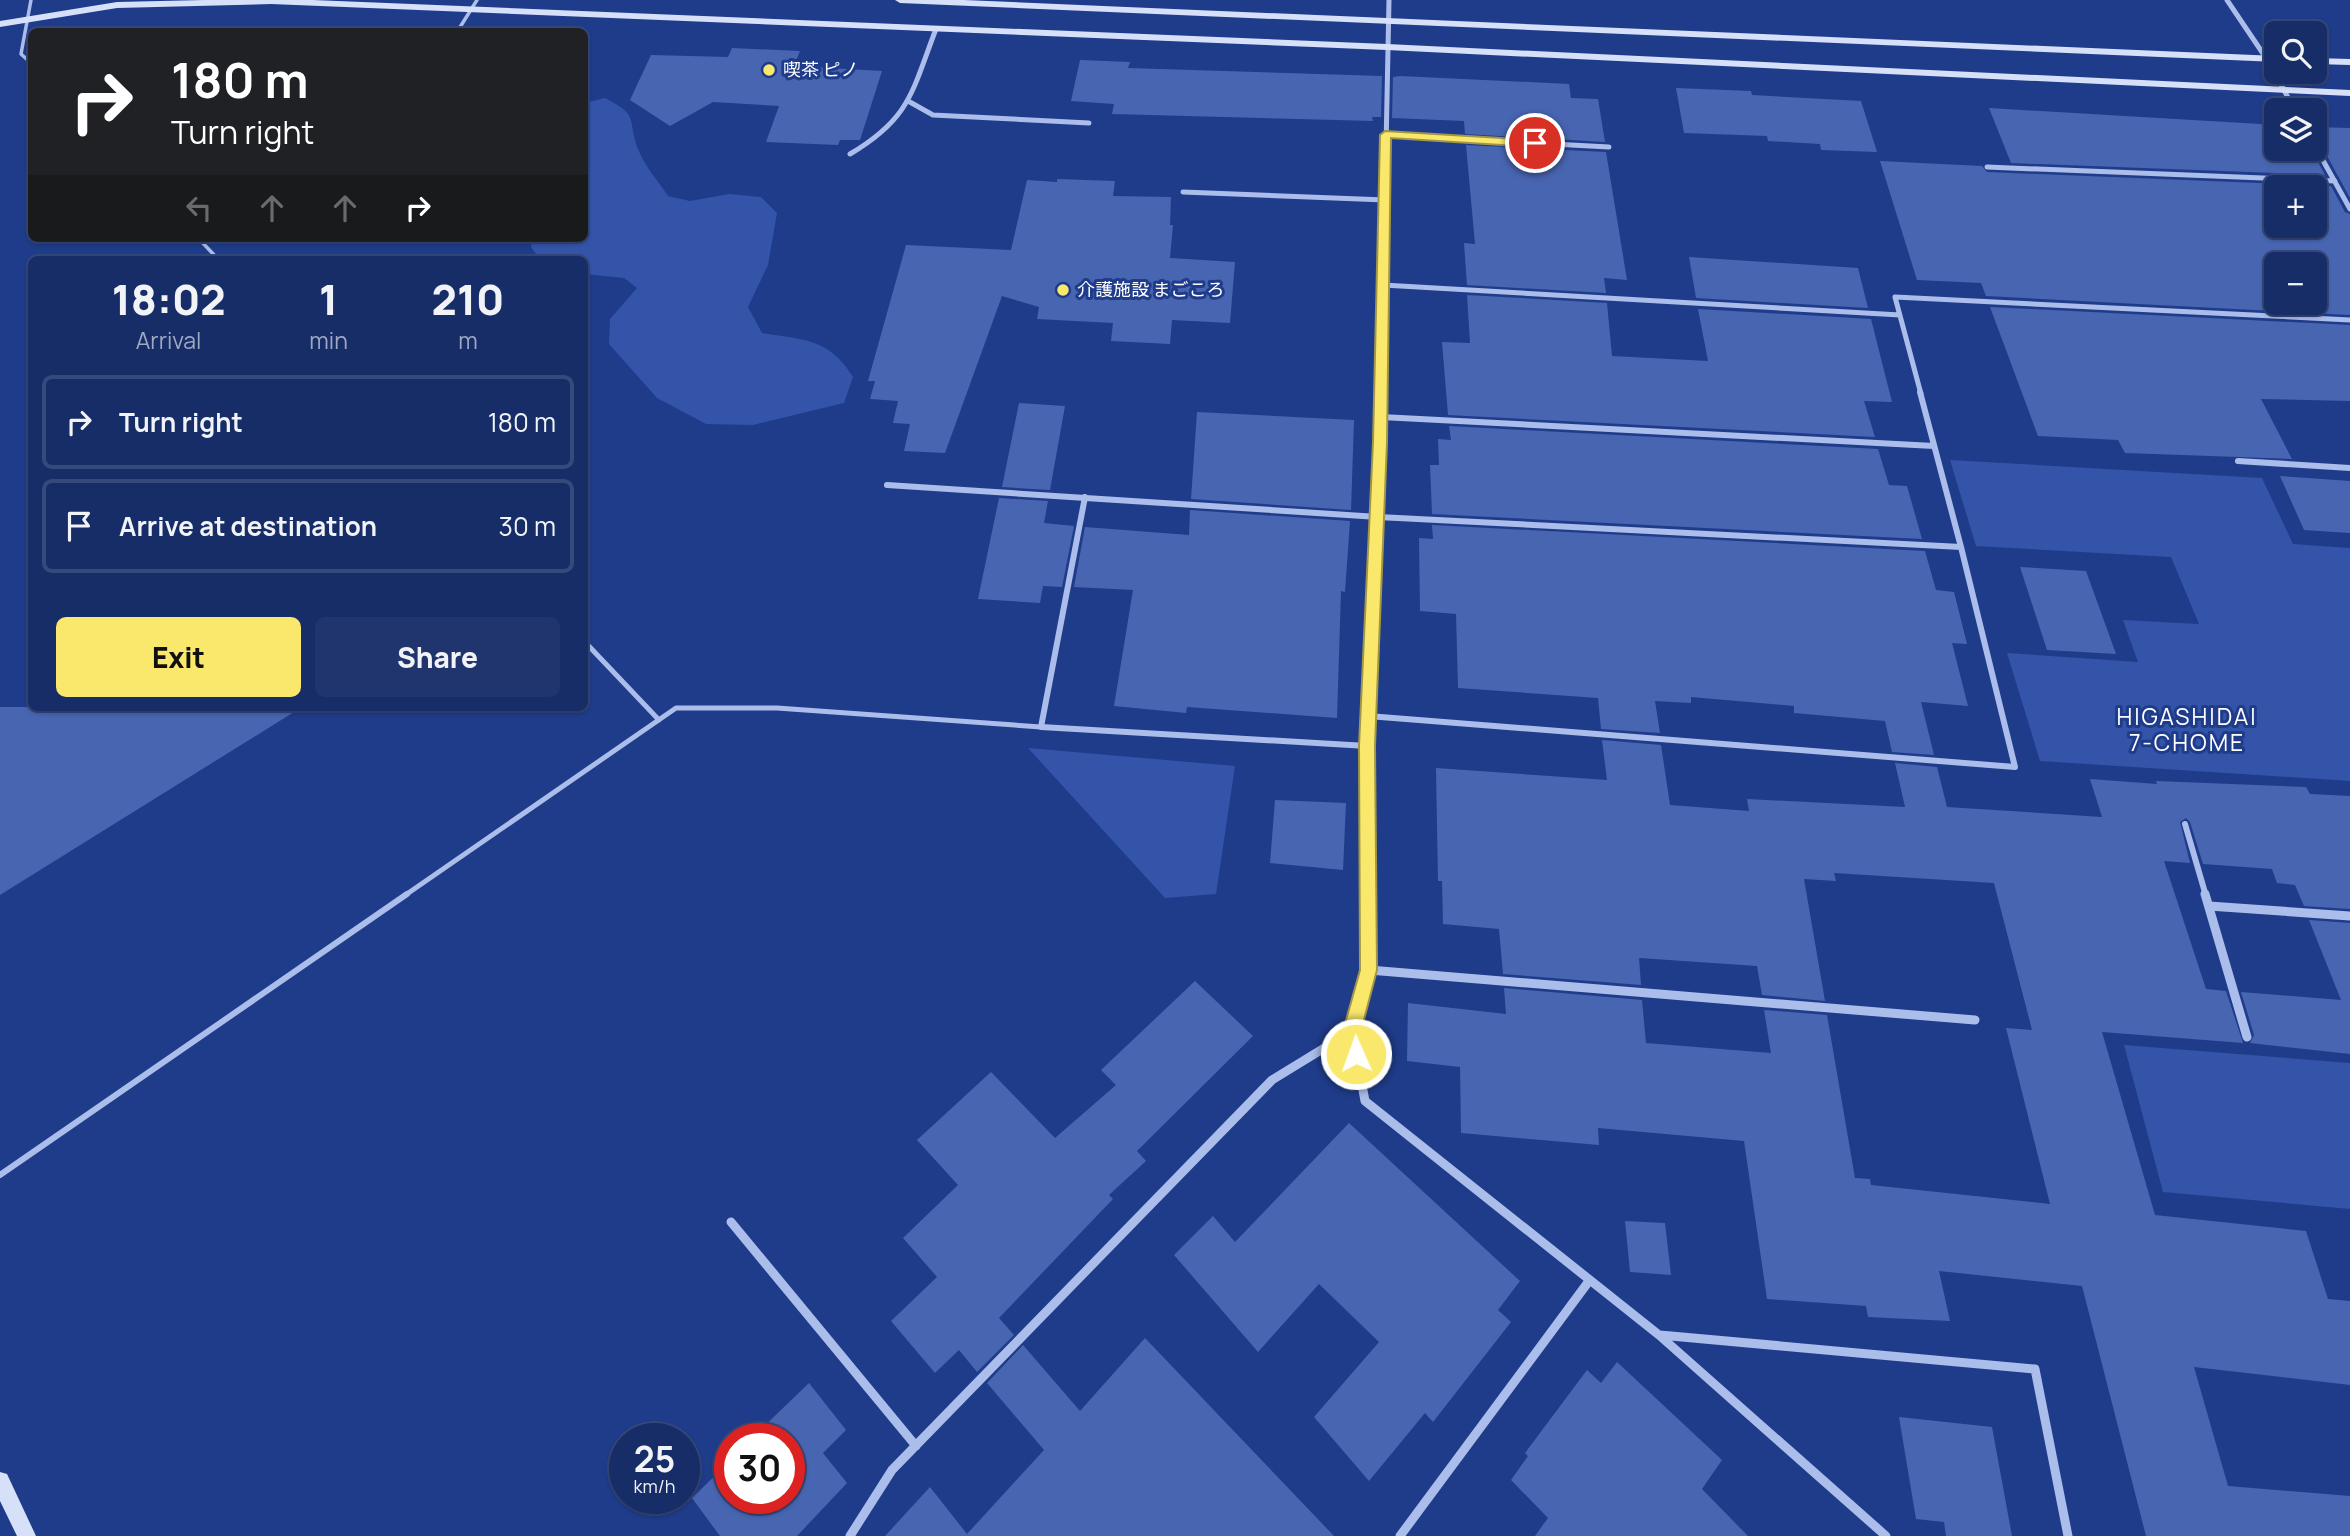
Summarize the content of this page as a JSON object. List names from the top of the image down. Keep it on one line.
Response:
{"districts":["HIGASHIDAI 7-CHOME"],"places":["喫茶 ピノ","介護施設 まごころ"],"page":{"map_buttons":["+","−"],"turn":["180 m","Turn right"],"eta":["18:02","Arrival","1","min","210","m"],"list":[{"name":"Turn right","value":"180 m"},{"name":"Arrive at destination","value":"30 m"}],"buttons":["Exit","Share"],"speed":"25 km/h","limit":"30"}}
